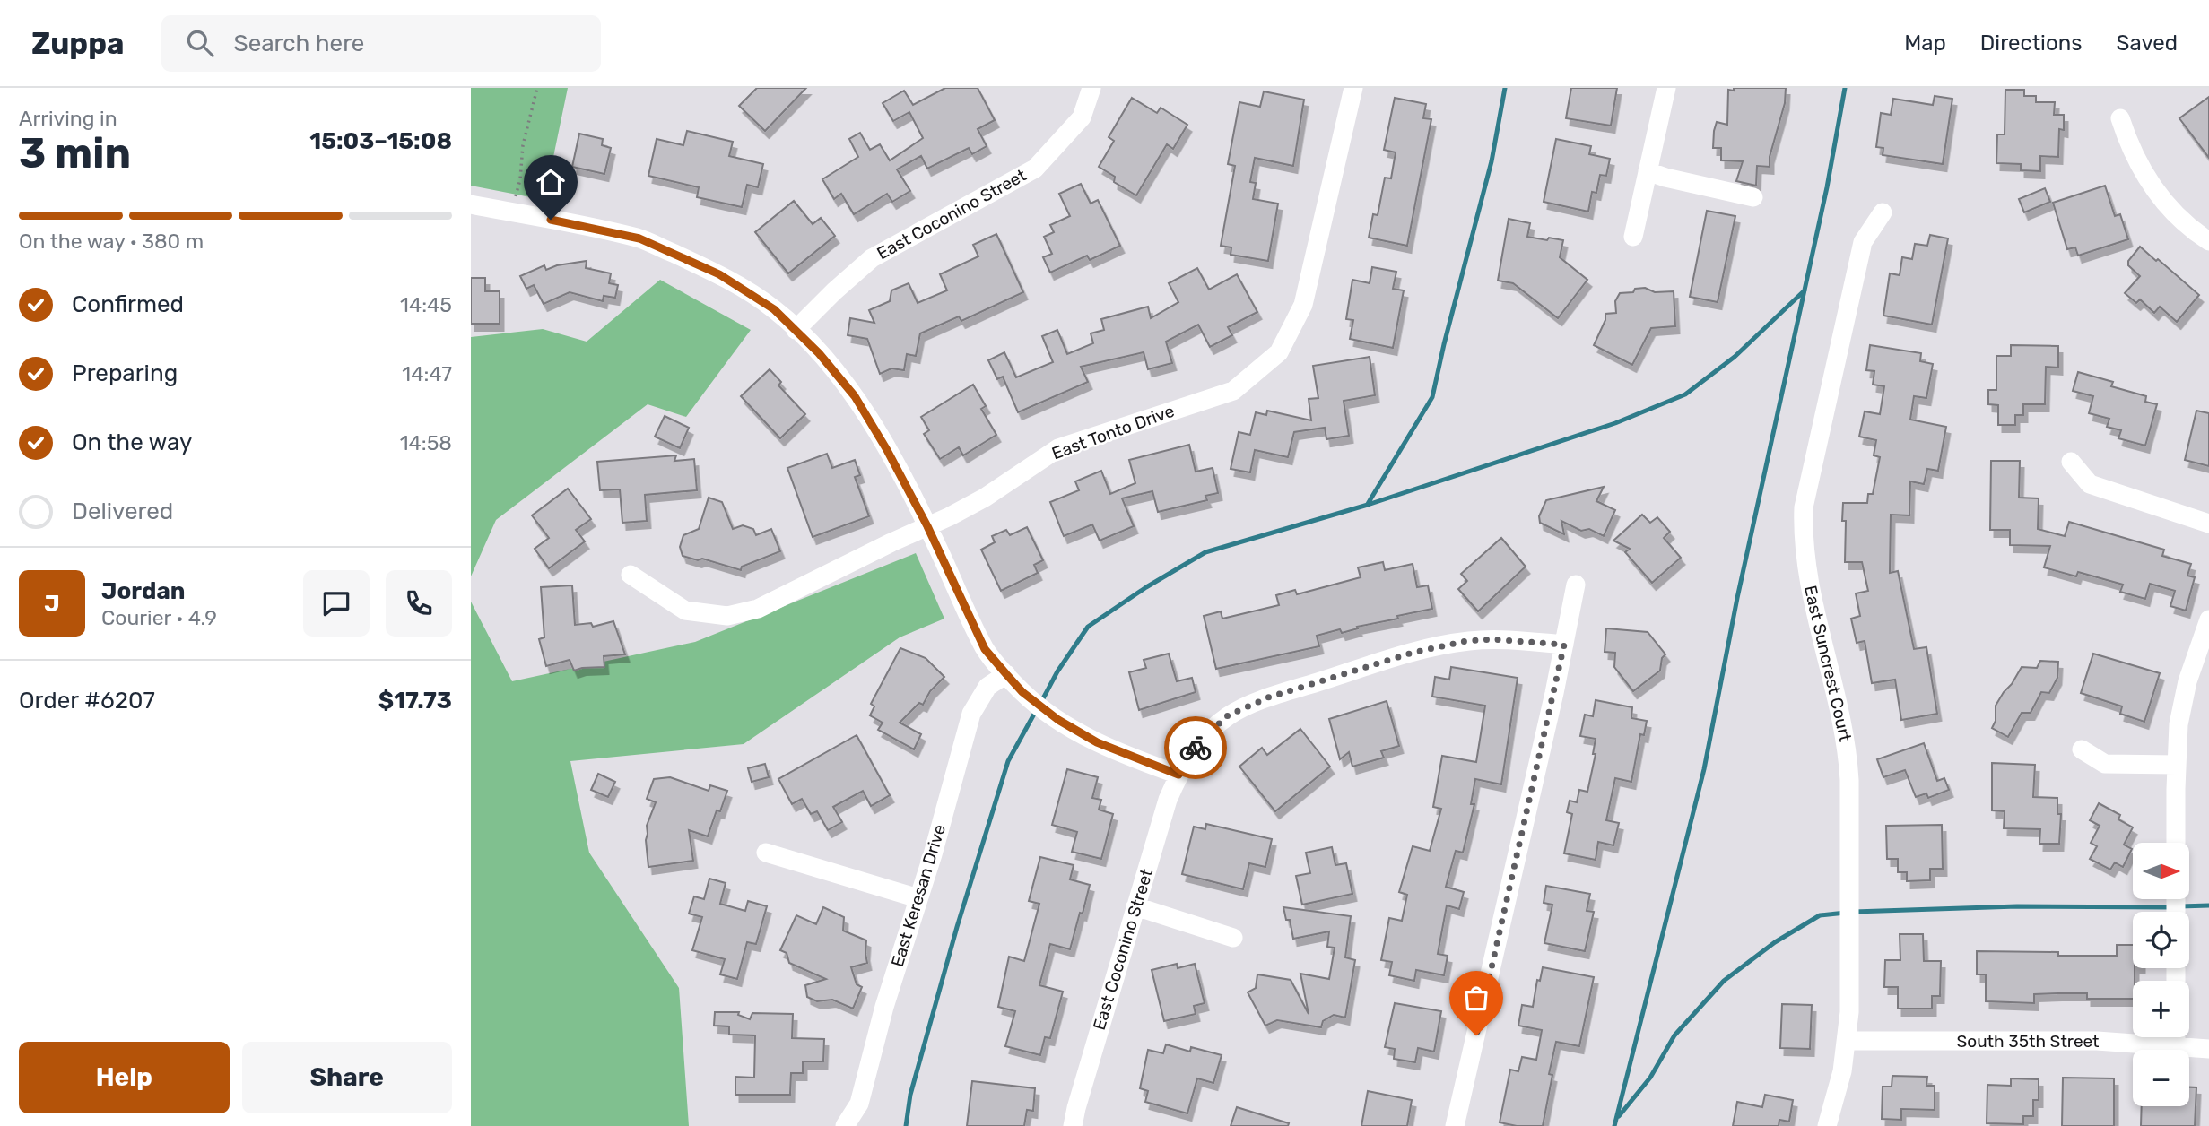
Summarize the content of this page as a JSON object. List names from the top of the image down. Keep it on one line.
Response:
{"streets":{"street":["East Coconino Street","East Tonto Drive","East Suncrest Court","East Keresan Drive","South 35th Street"]},"crossings":[["East Suncrest Court","South 35th Street"]],"north":"right","page":{"header":"Zuppa","search":"Search here","nav":["Map","Directions","Saved"],"heading":["3 min","Arriving in","15:03–15:08"],"panel":["Jordan","Courier · 4.9","Order #6207","$17.73"],"bar":"On the way · 380 m","list":[["Confirmed","14:45"],["Preparing","14:47"],["On the way","14:58"],"Delivered"],"round":"J","map_buttons":["+","−"],"buttons":["Help","Share"]}}
